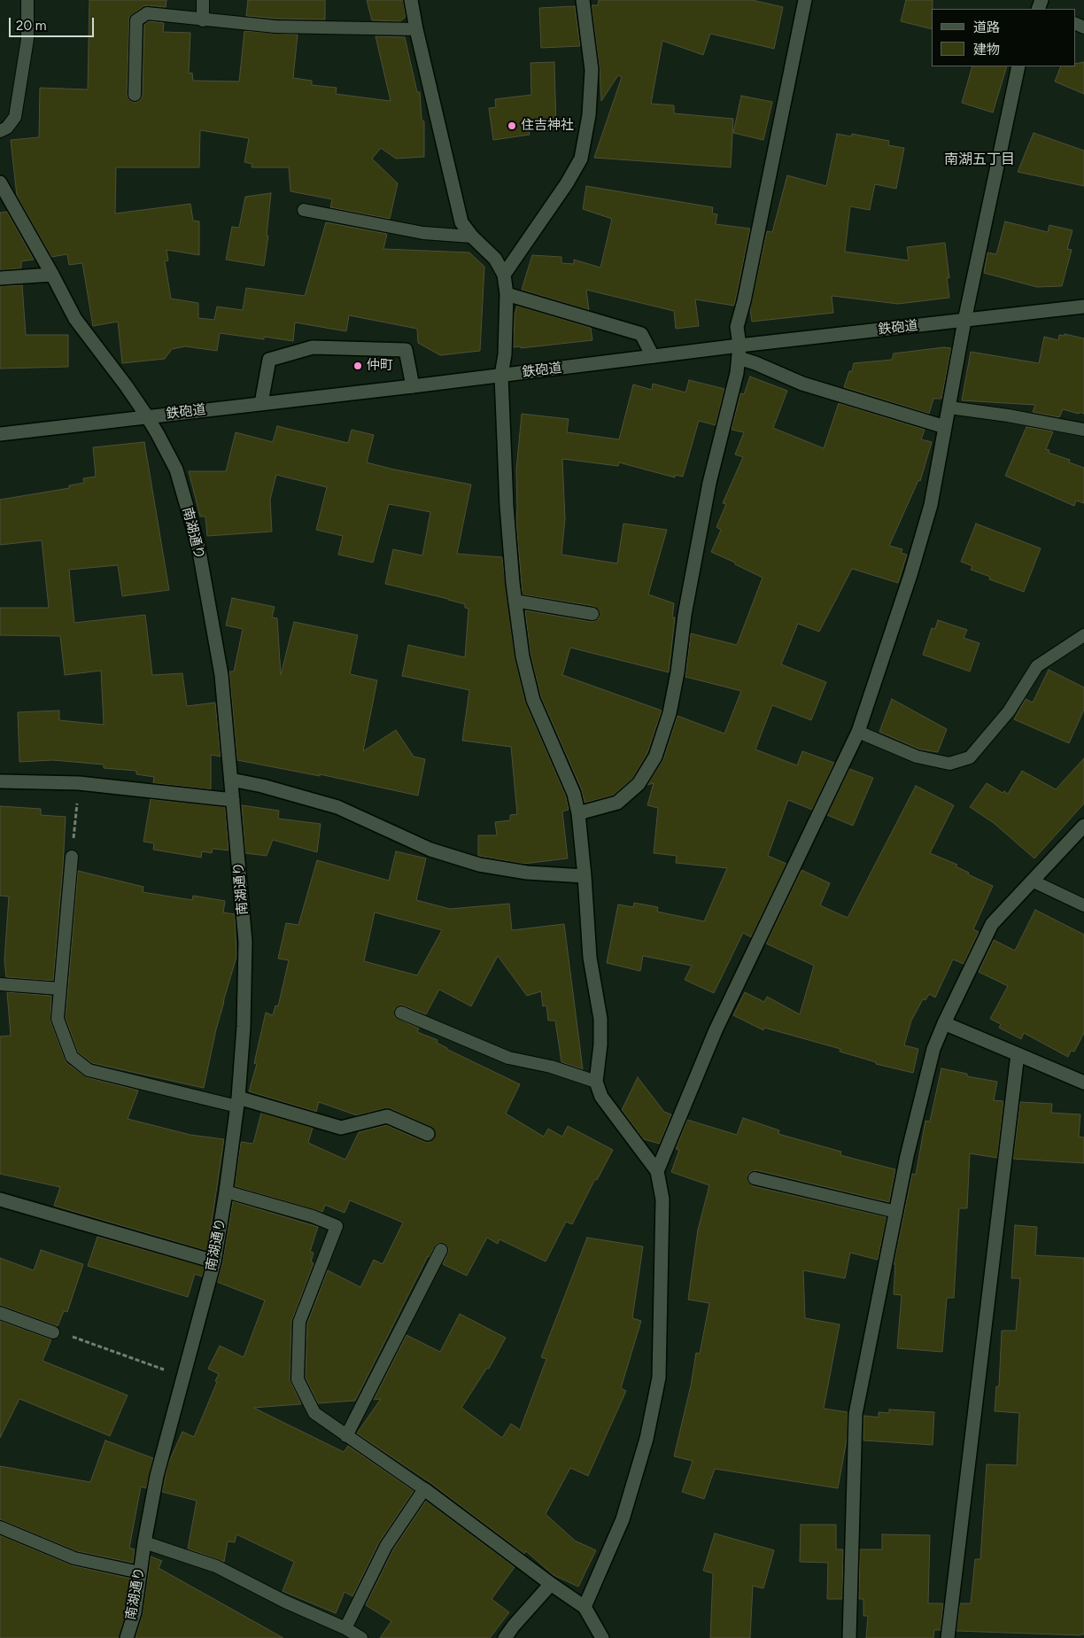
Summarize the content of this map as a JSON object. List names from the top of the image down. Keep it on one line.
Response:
{"streets":{"street":["鉄砲道","南湖通り"]},"crossings":[["鉄砲道","南湖通り"]],"districts":["南湖五丁目"],"places":["住吉神社","仲町"],"legend":["道路","建物"],"scale_bar":"20 m"}
